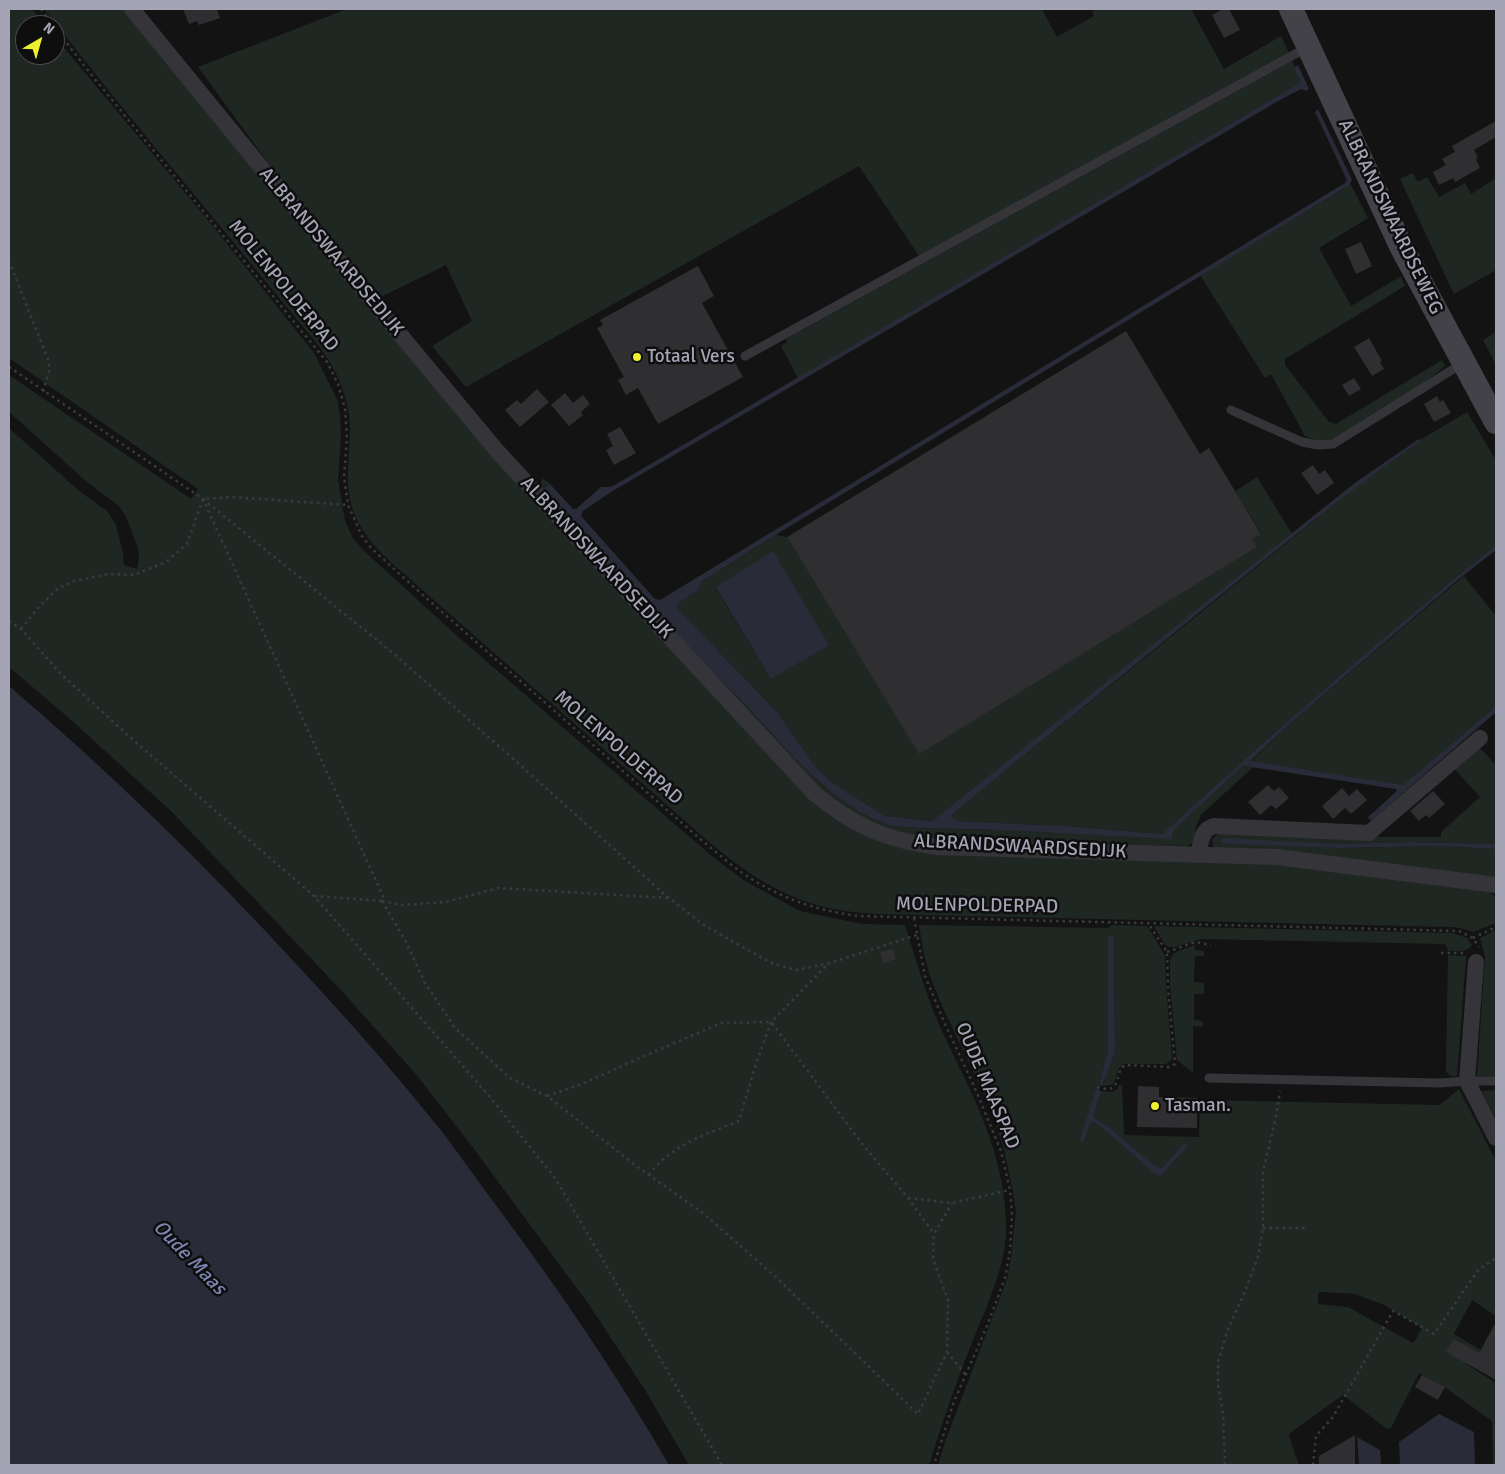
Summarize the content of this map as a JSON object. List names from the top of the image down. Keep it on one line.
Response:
{"streets":{"street":["ALBRANDSWAARDSEWEG","ALBRANDSWAARDSEDIJK"],"path":["MOLENPOLDERPAD","OUDE MAASPAD"]},"crossings":[["MOLENPOLDERPAD","OUDE MAASPAD"]],"water":["Oude Maas"],"places":["Totaal Vers","Tasman."],"north":"top right"}
